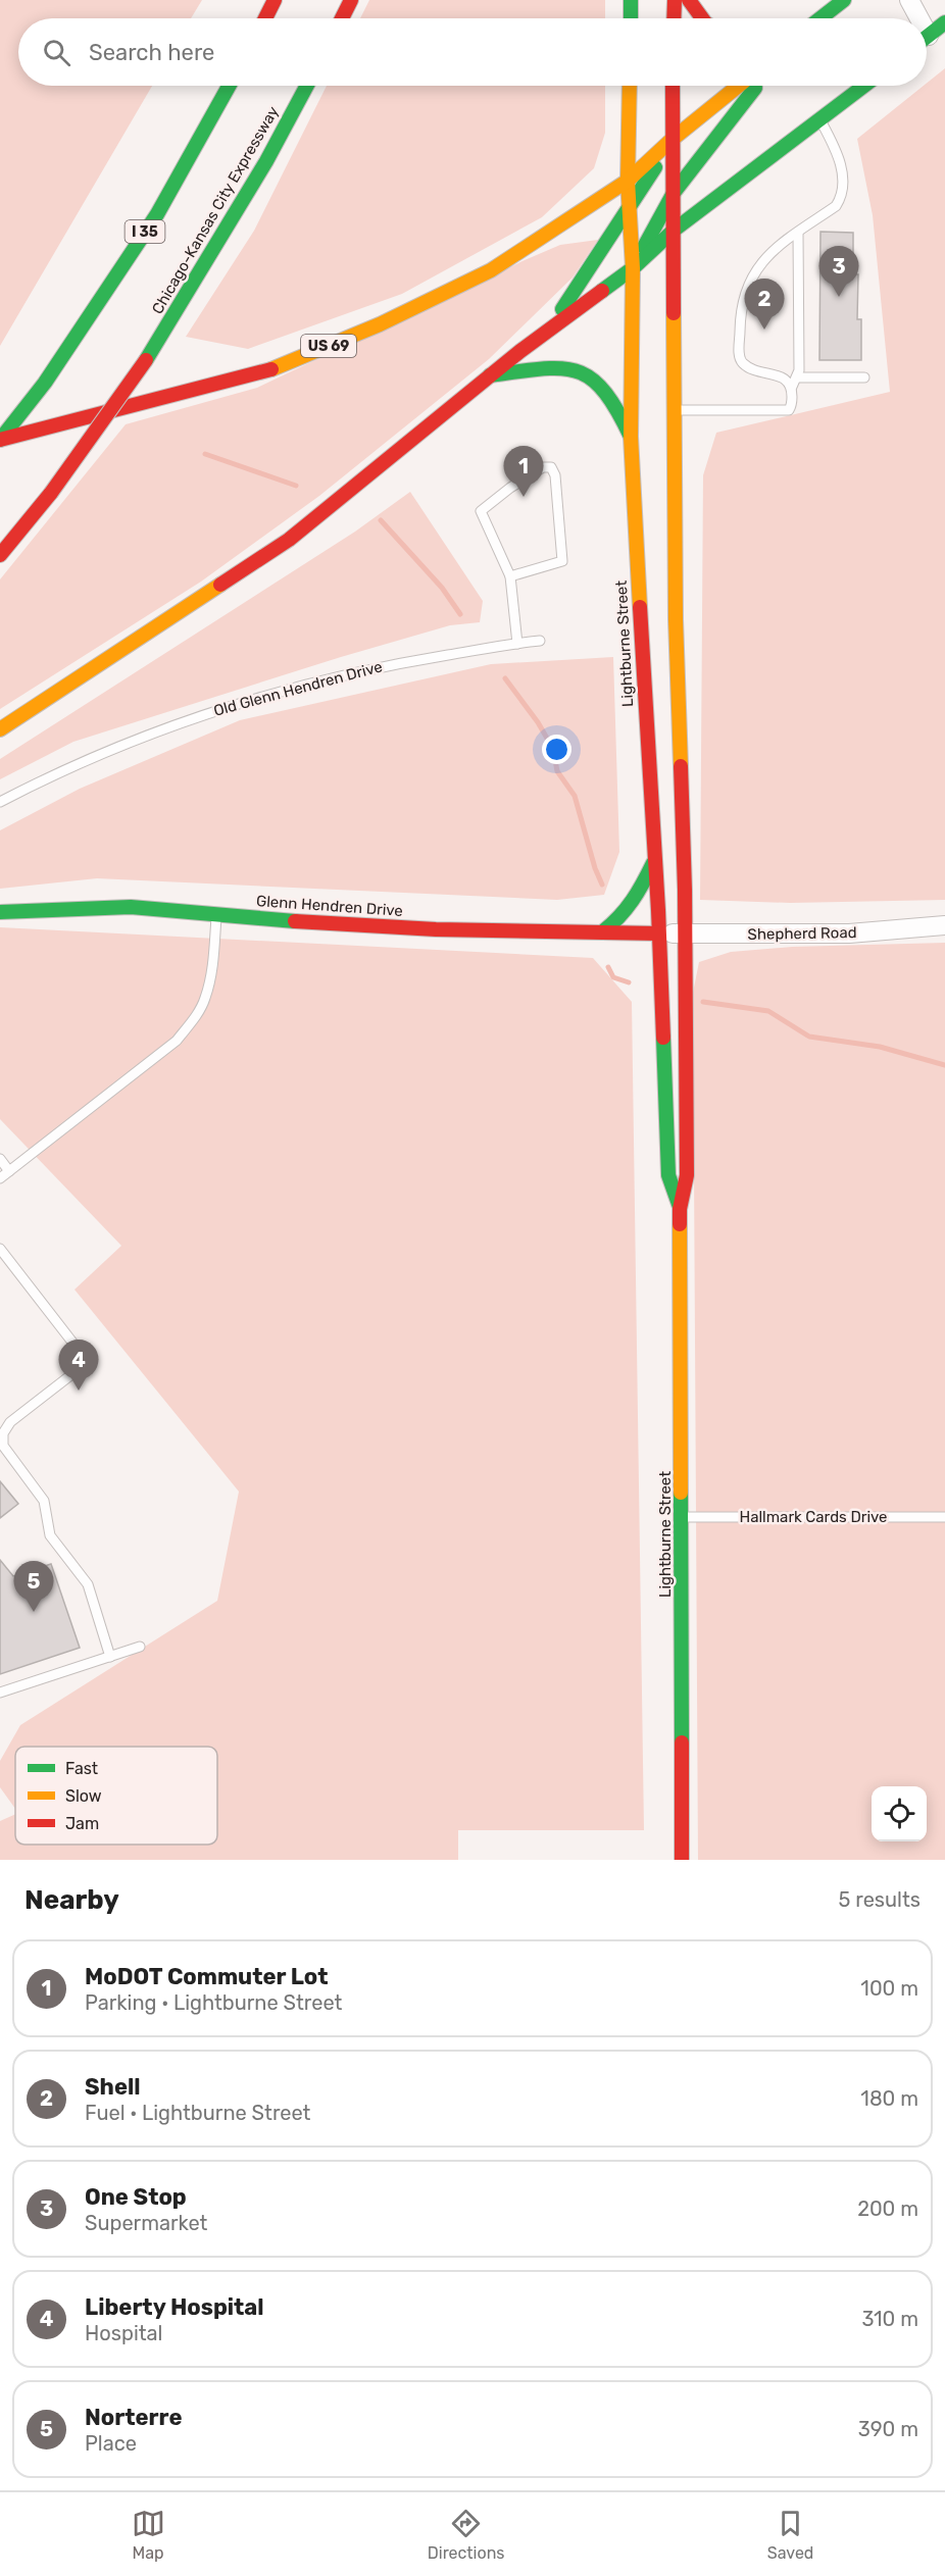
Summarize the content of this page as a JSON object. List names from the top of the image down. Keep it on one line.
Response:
{"streets":{"main road":["Chicago-Kansas City Expressway","I 35","US 69","Lightburne Street","Glenn Hendren Drive"],"street":["Shepherd Road"],"lane":["Old Glenn Hendren Drive","Hallmark Cards Drive"]},"crossings":[["I 35","US 69"],["US 69","Lightburne Street"],["Lightburne Street","Glenn Hendren Drive"],["Lightburne Street","Shepherd Road"],["Lightburne Street","Hallmark Cards Drive"],["Glenn Hendren Drive","Shepherd Road"]],"legend":["Fast","Slow","Jam"],"page":{"search":"Search here","pins":["3","2","1","4","5"],"heading":["Nearby","5 results"],"list":[{"mark":"1","name":"MoDOT Commuter Lot","note":"Parking · Lightburne Street","value":"100 m"},{"mark":"2","name":"Shell","note":"Fuel · Lightburne Street","value":"180 m"},{"mark":"3","name":"One Stop","note":"Supermarket","value":"200 m"},{"mark":"4","name":"Liberty Hospital","note":"Hospital","value":"310 m"},{"mark":"5","name":"Norterre","note":"Place","value":"390 m"}],"nav":["Map","Directions","Saved"]}}
